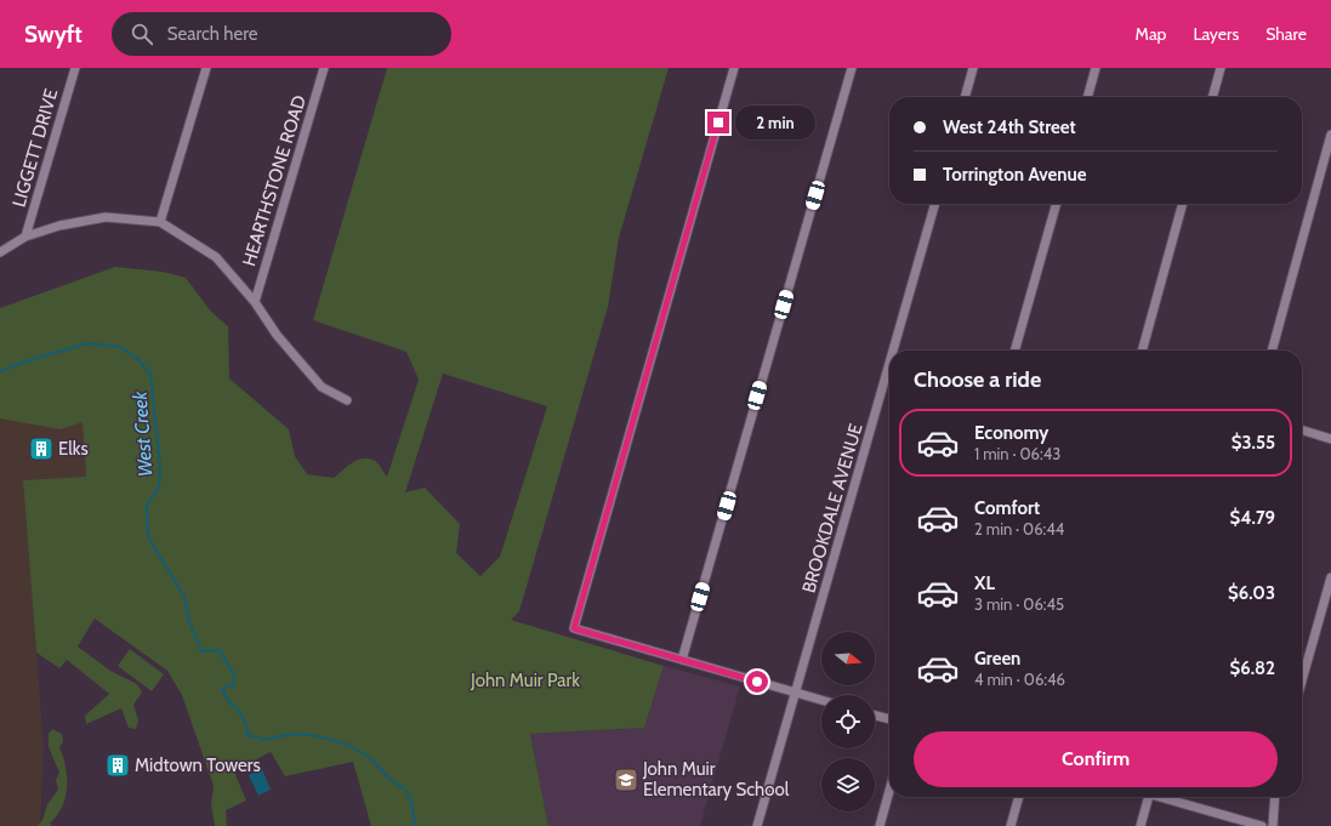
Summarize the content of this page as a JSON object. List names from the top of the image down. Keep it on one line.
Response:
{"streets":{"street":["LIGGETT DRIVE","HEARTHSTONE ROAD","BROOKDALE AVENUE"]},"water":["West Creek"],"parks":["John Muir Park"],"places":{"building":["Elks","Midtown Towers"],"school or university":["John Muir Elementary School"]},"north":"right","page":{"header":"Swyft","search":"Search here","nav":["Map","Layers","Share"],"banner":["West 24th Street","Torrington Avenue"],"bubble":"2 min","heading":"Choose a ride","list":[{"name":"Economy","note":"1 min · 06:43","value":"$3.55"},{"name":"Comfort","note":"2 min · 06:44","value":"$4.79"},{"name":"XL","note":"3 min · 06:45","value":"$6.03"},{"name":"Green","note":"4 min · 06:46","value":"$6.82"}],"buttons":"Confirm"}}
